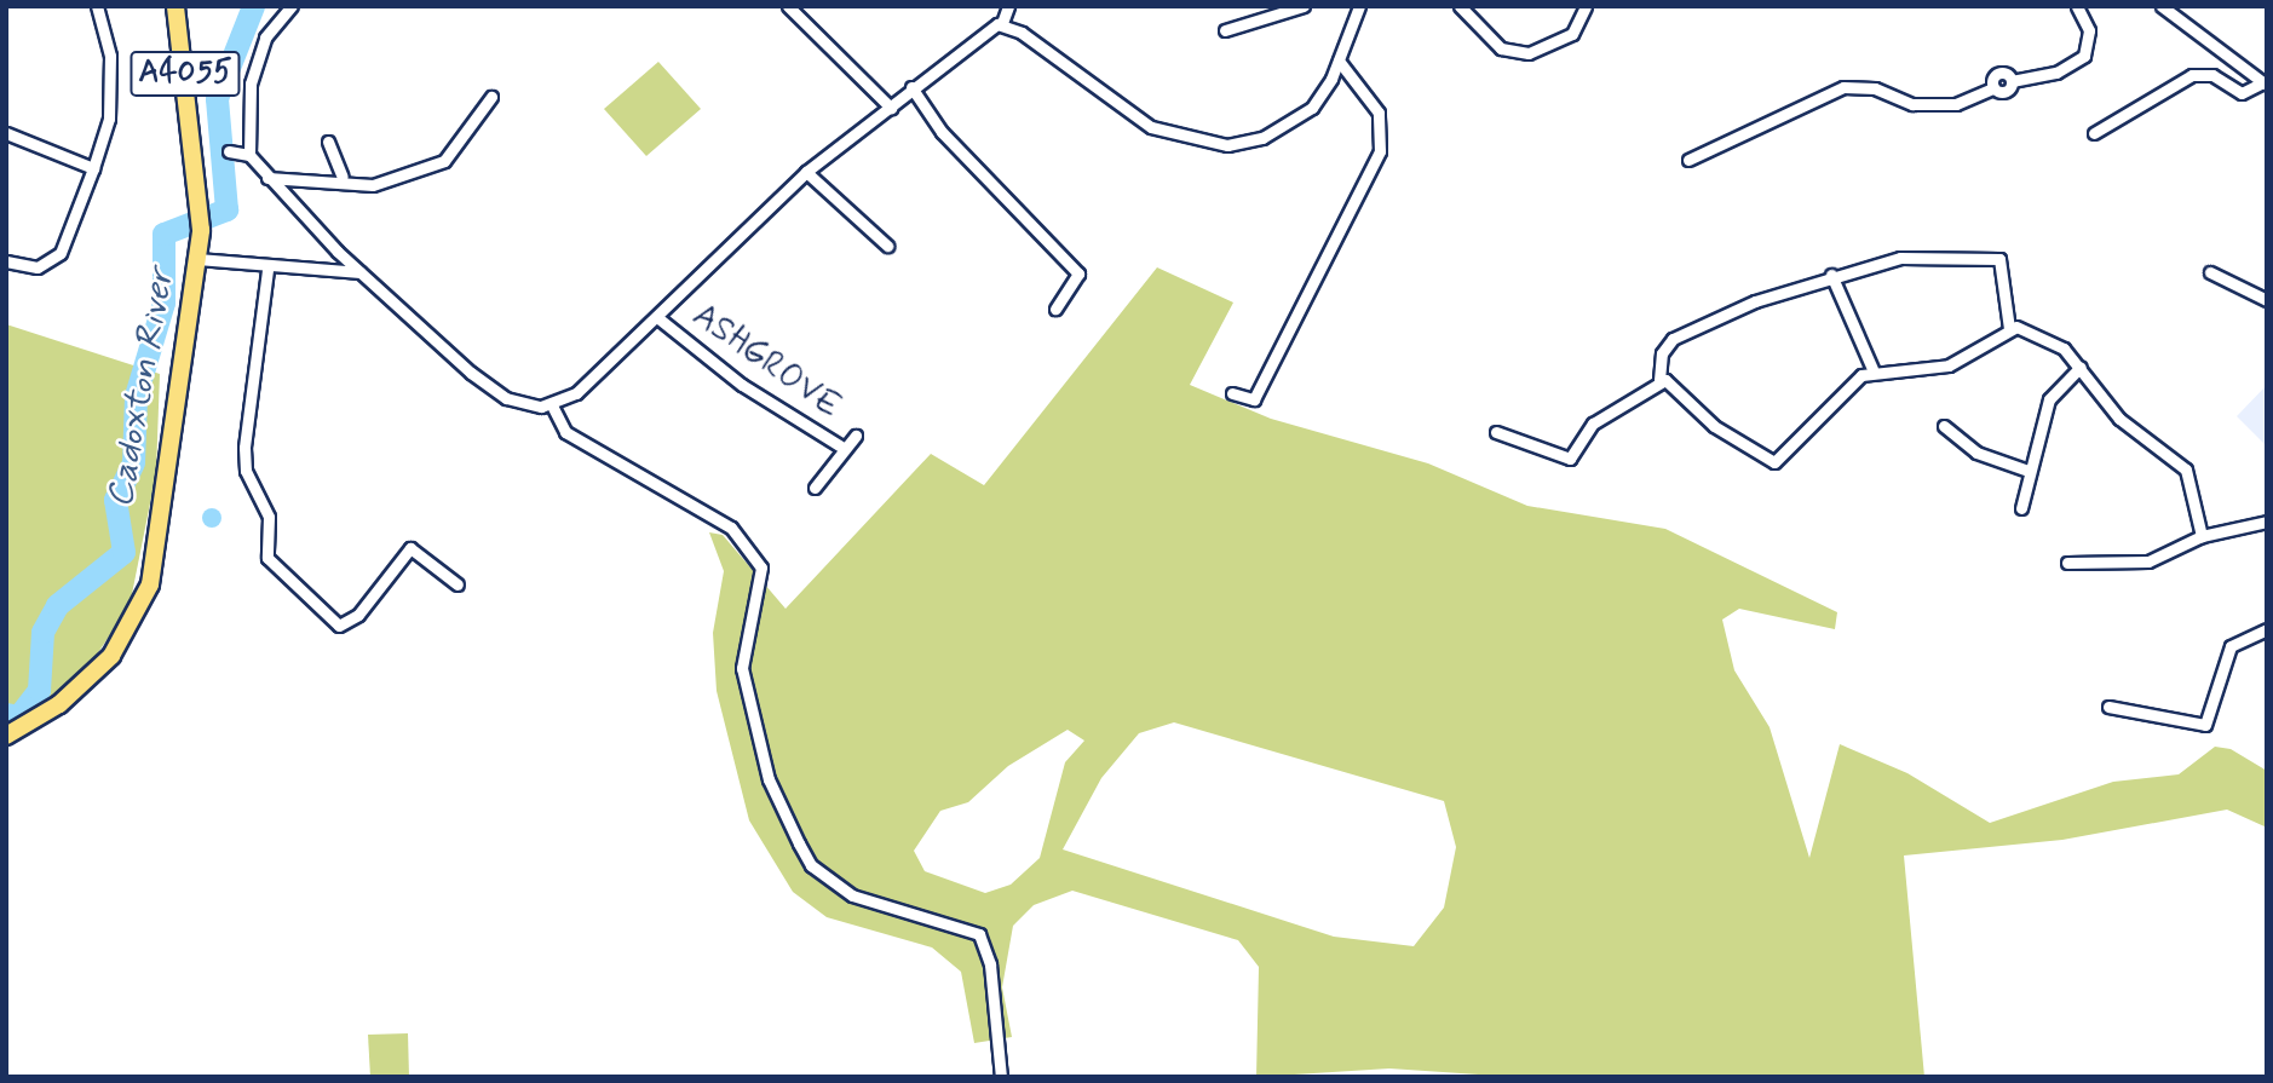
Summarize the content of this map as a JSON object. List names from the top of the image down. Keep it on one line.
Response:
{"streets":{"main road":["A4055"],"street":["ASHGROVE"]},"water":["Cadoxton River"]}
